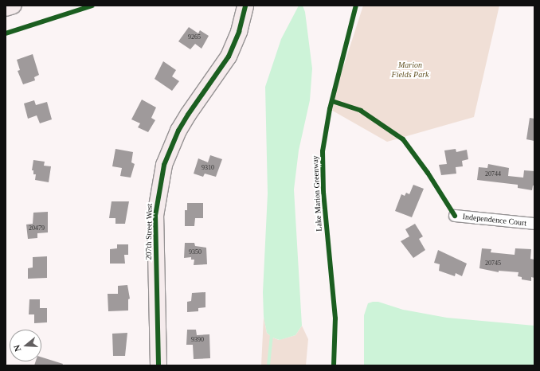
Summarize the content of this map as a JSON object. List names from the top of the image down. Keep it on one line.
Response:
{"streets":{"street":["Independence Court","207th Street West"],"cycle path":["Lake Marion Greenway"]},"parks":["Marion Fields Park"],"house_numbers":["9265","9310","20744","20479","9350","20745","9390"],"north":"left"}
